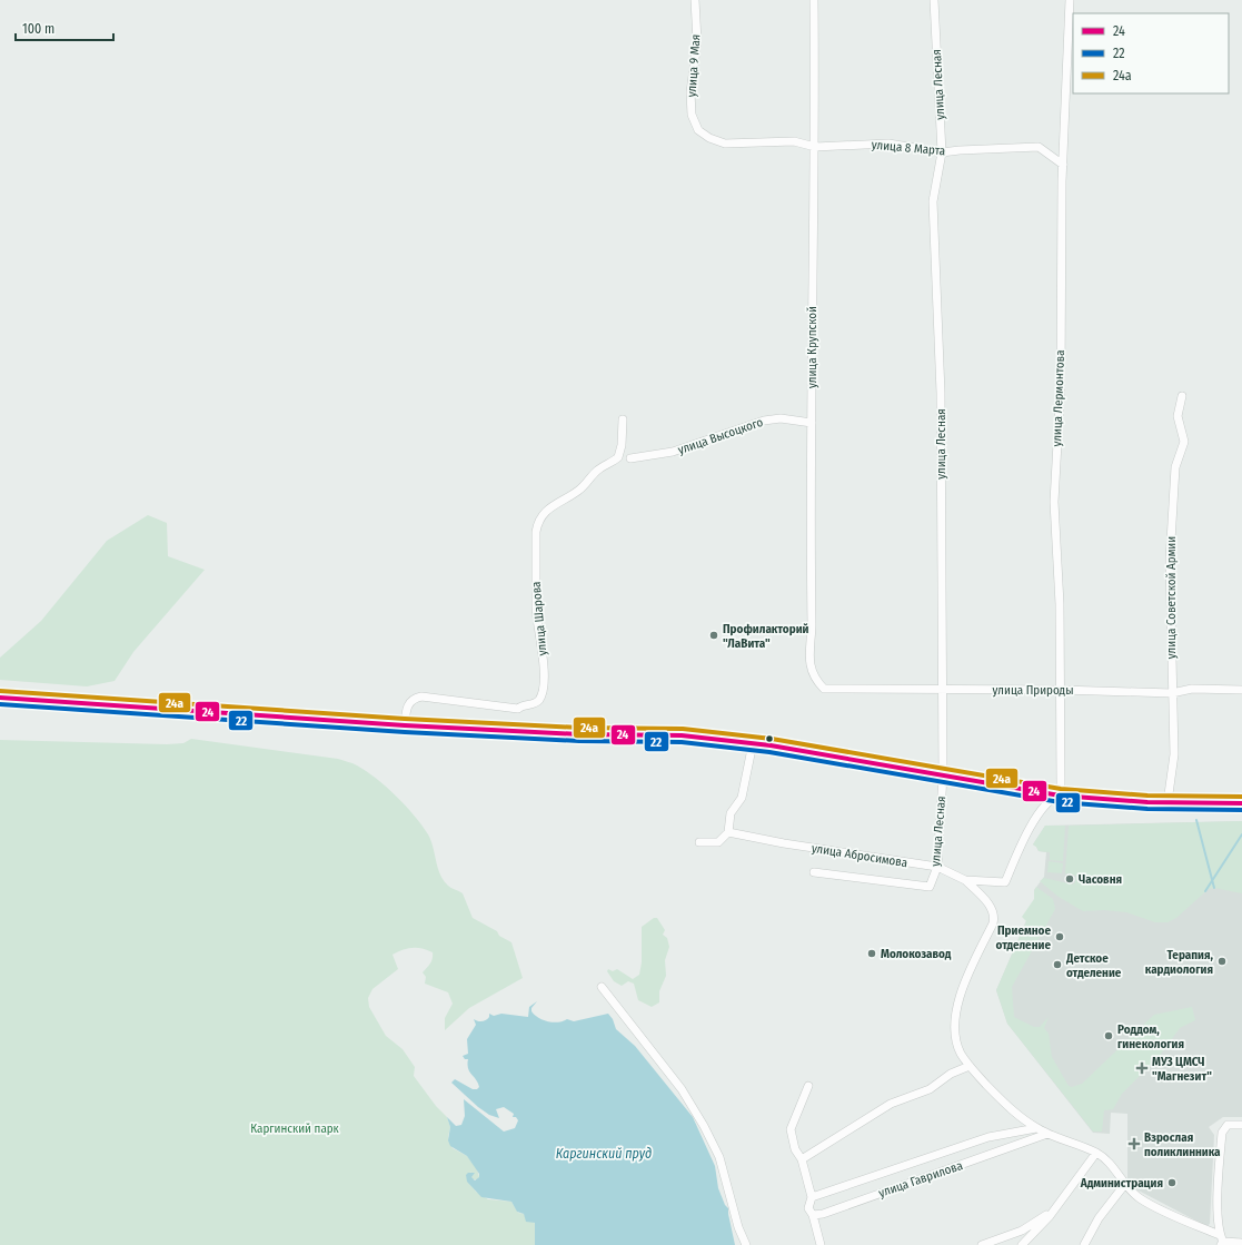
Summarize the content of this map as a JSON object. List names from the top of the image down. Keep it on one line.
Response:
{"streets":{"street":["улица 9 Мая","улица Лесная","улица 8 Марта","улица Крупской","улица Лермонтова","улица Высоцкого","улица Советской Армии","улица Шарова","улица Природы","улица Абросимова","улица Гаврилова"]},"crossings":[["улица 9 Мая","улица 8 Марта"],["улица Лесная","улица 8 Марта"],["улица Лесная","улица Природы"],["улица Лесная","улица Абросимова"],["улица 8 Марта","улица Крупской"],["улица 8 Марта","улица Лермонтова"],["улица Крупской","улица Высоцкого"],["улица Крупской","улица Природы"],["улица Лермонтова","улица Природы"],["улица Лермонтова","улица Абросимова"],["улица Советской Армии","улица Природы"]],"water":["Каргинский пруд"],"parks":["Каргинский парк"],"places":{"other":["Профилакторий \"ЛаВита\"","Часовня","Приемное отделение","Молокозавод","Терапия, кардиология","Детское отделение","Роддом, гинекология","Администрация"],"health":["МУЗ ЦМСЧ \"Магнезит\"","Взрослая поликлинника"]},"lines":["transit line 24a","transit line 24","transit line 22"],"legend":["24","22","24a"],"scale_bar":"100 m"}
